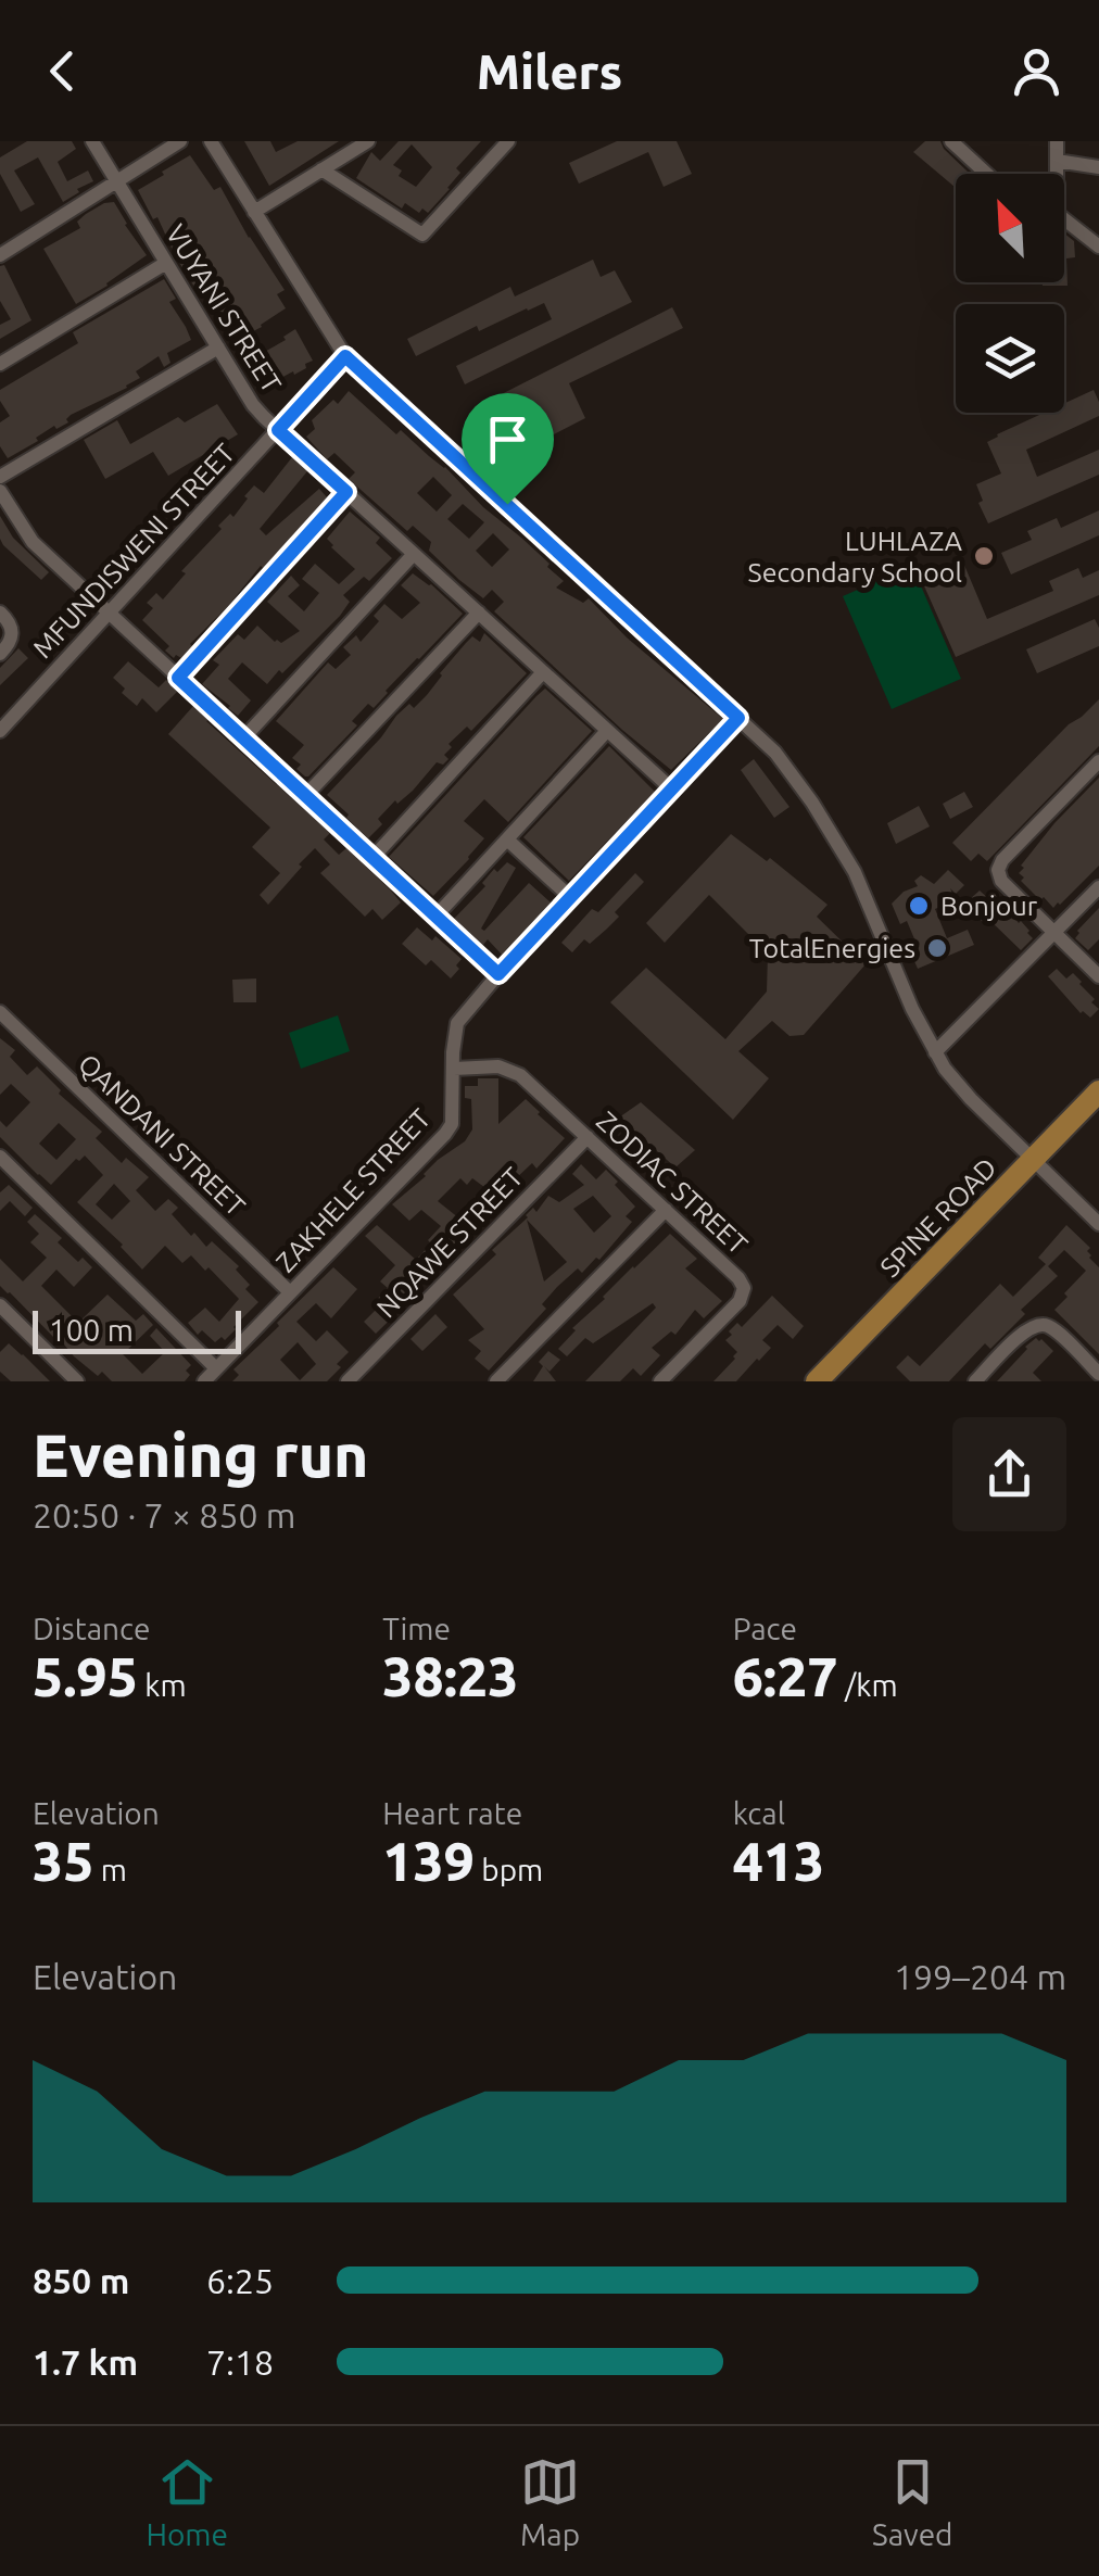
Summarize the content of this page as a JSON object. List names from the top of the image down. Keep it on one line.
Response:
{"streets":{"main road":["SPINE ROAD"],"street":["VUYANI STREET","MFUNDISWENI STREET","QANDANI STREET","ZODIAC STREET","ZAKHELE STREET","NQAWE STREET"]},"crossings":[["VUYANI STREET","MFUNDISWENI STREET"],["VUYANI STREET","ZAKHELE STREET"],["QANDANI STREET","ZAKHELE STREET"],["ZODIAC STREET","ZAKHELE STREET"],["ZODIAC STREET","NQAWE STREET"]],"places":["LUHLAZA Secondary School","Bonjour","TotalEnergies"],"scale_bar":"100 m","north":"top left","page":{"header":"Milers","scale":"100 m","heading":["Evening run","20:50 · 7 × 850 m"],"stats":[["Distance","5.95 km"],["Time","38:23"],["Pace","6:27 /km"],["Elevation","35 m"],["Heart rate","139 bpm"],["kcal","413"]],"chart":["Elevation","199–204 m"],"list":[{"name":"850 m","note":"6:25"},{"name":"1.7 km","note":"7:18"}],"tabs":["Home","Map","Saved"]}}
